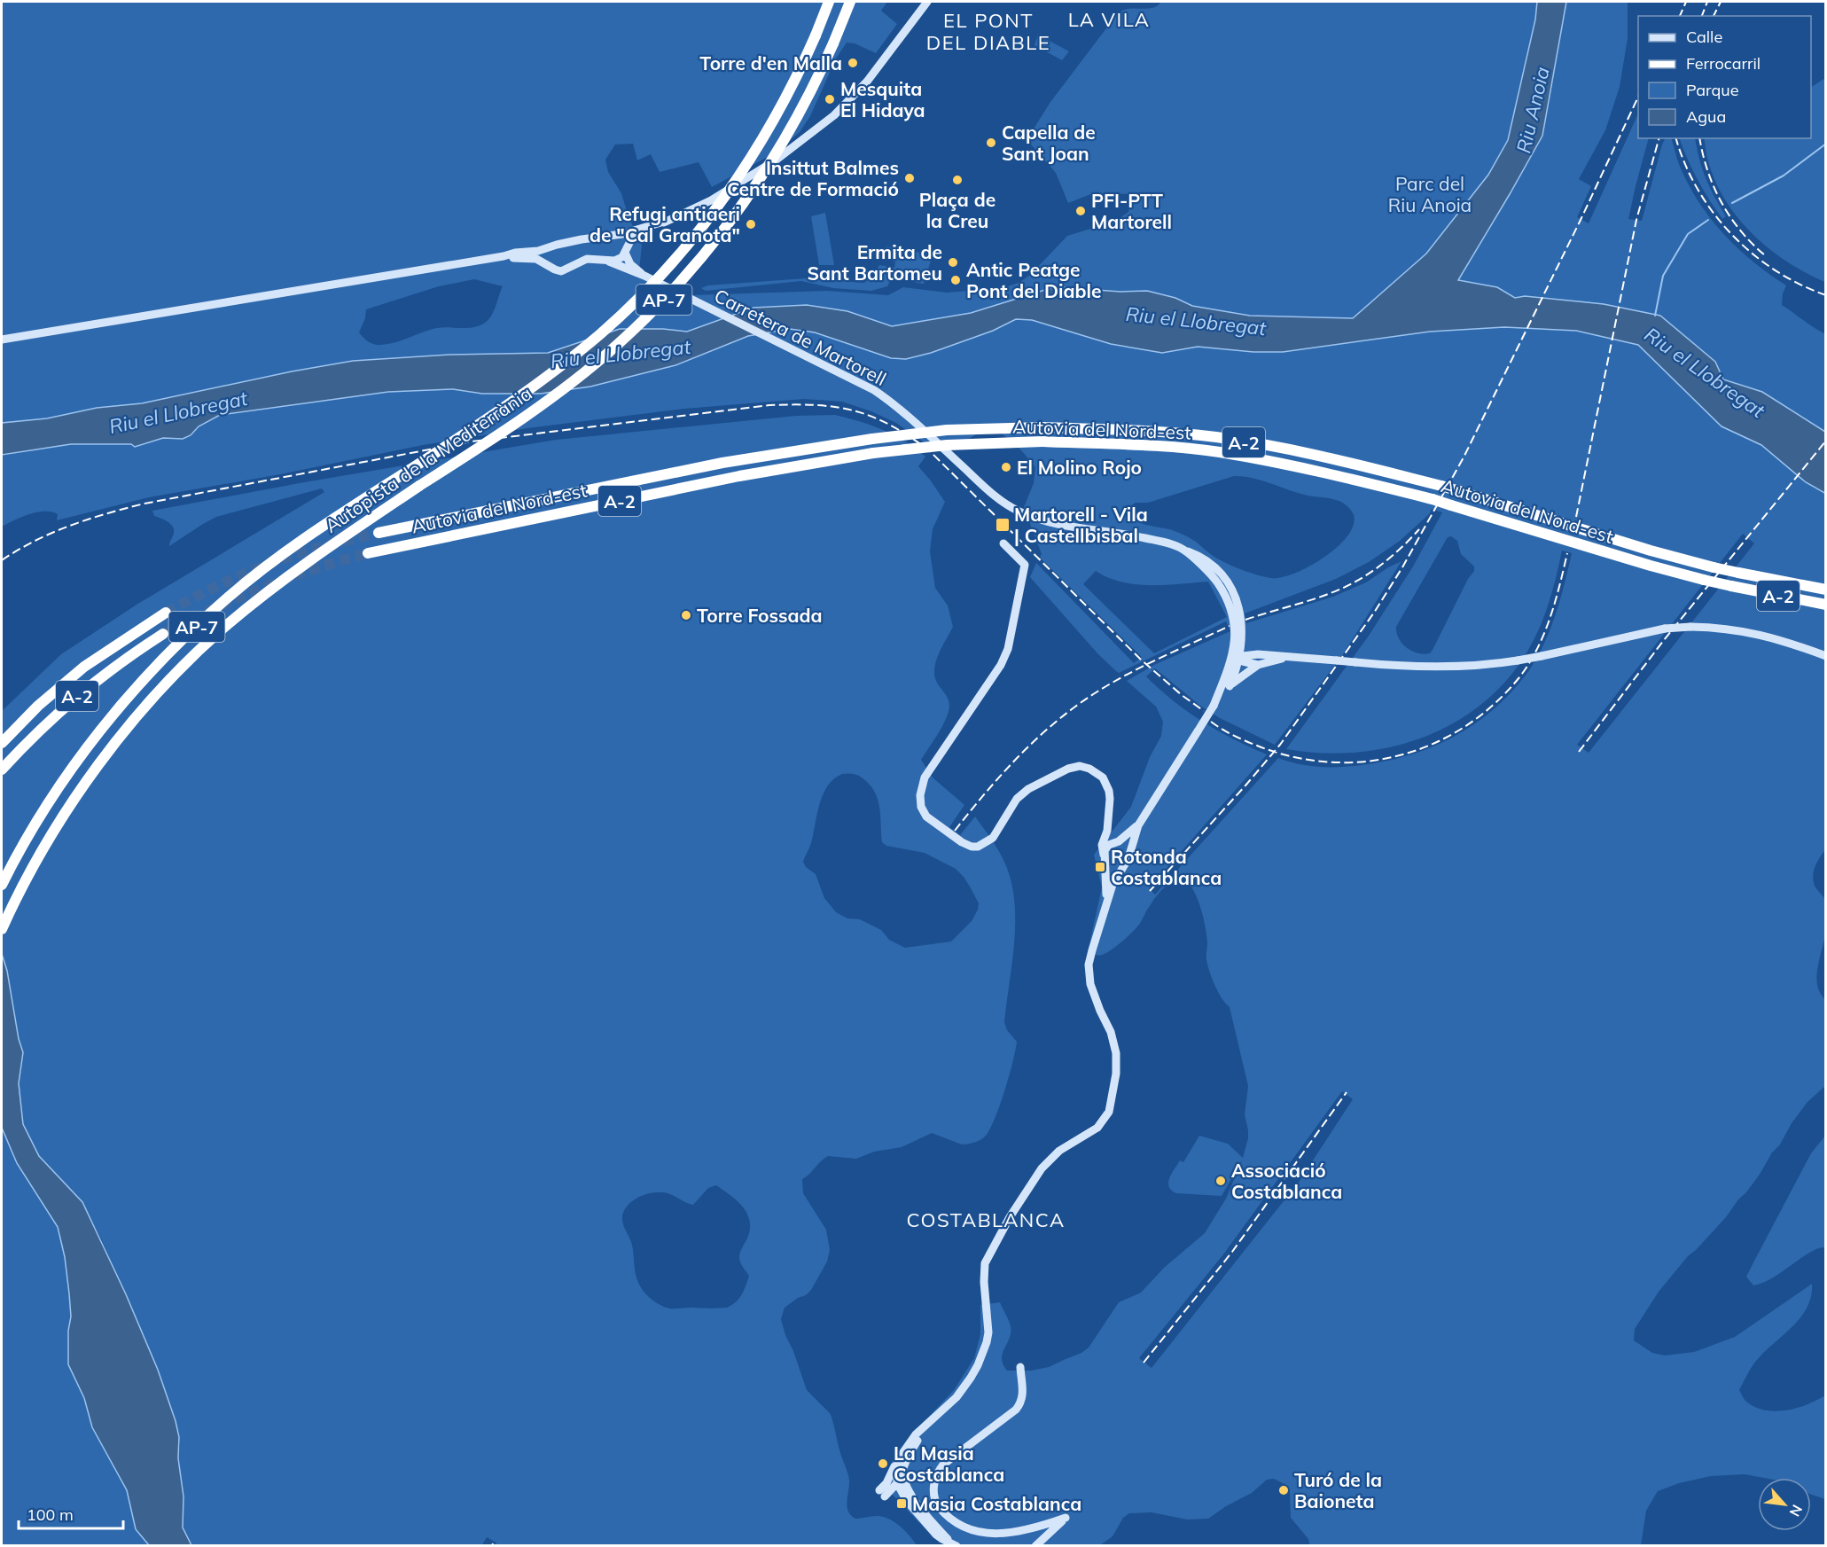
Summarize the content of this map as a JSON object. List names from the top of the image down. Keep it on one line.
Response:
{"streets":{"highway":["AP-7","Autovia del Nord-est","A-2","Autopista de la Mediterrània"],"main road":["Carretera de Martorell"]},"districts":["LA VILA","EL PONT DEL DIABLE","COSTABLANCA"],"water":["Riu Anoia","Riu el Llobregat"],"parks":["Parc del Riu Anoia"],"places":{"other":["Torre d'en Malla","Mesquita El Hidaya","Capella de Sant Joan","Insittut Balmes Centre de Formació","Plaça de la Creu","PFI-PTT Martorell","Refugi antiaeri de \"Cal Granota\"","Ermita de Sant Bartomeu","Antic Peatge Pont del Diable","El Molino Rojo","Torre Fossada","Associació Costablanca","La Masia Costablanca","Turó de la Baioneta"],"transit":["Martorell - Vila | Castellbisbal","Rotonda Costablanca","Masia Costablanca"]},"legend":["Calle","Ferrocarril","Parque","Agua"],"scale_bar":"100 m","north":"bottom right"}
